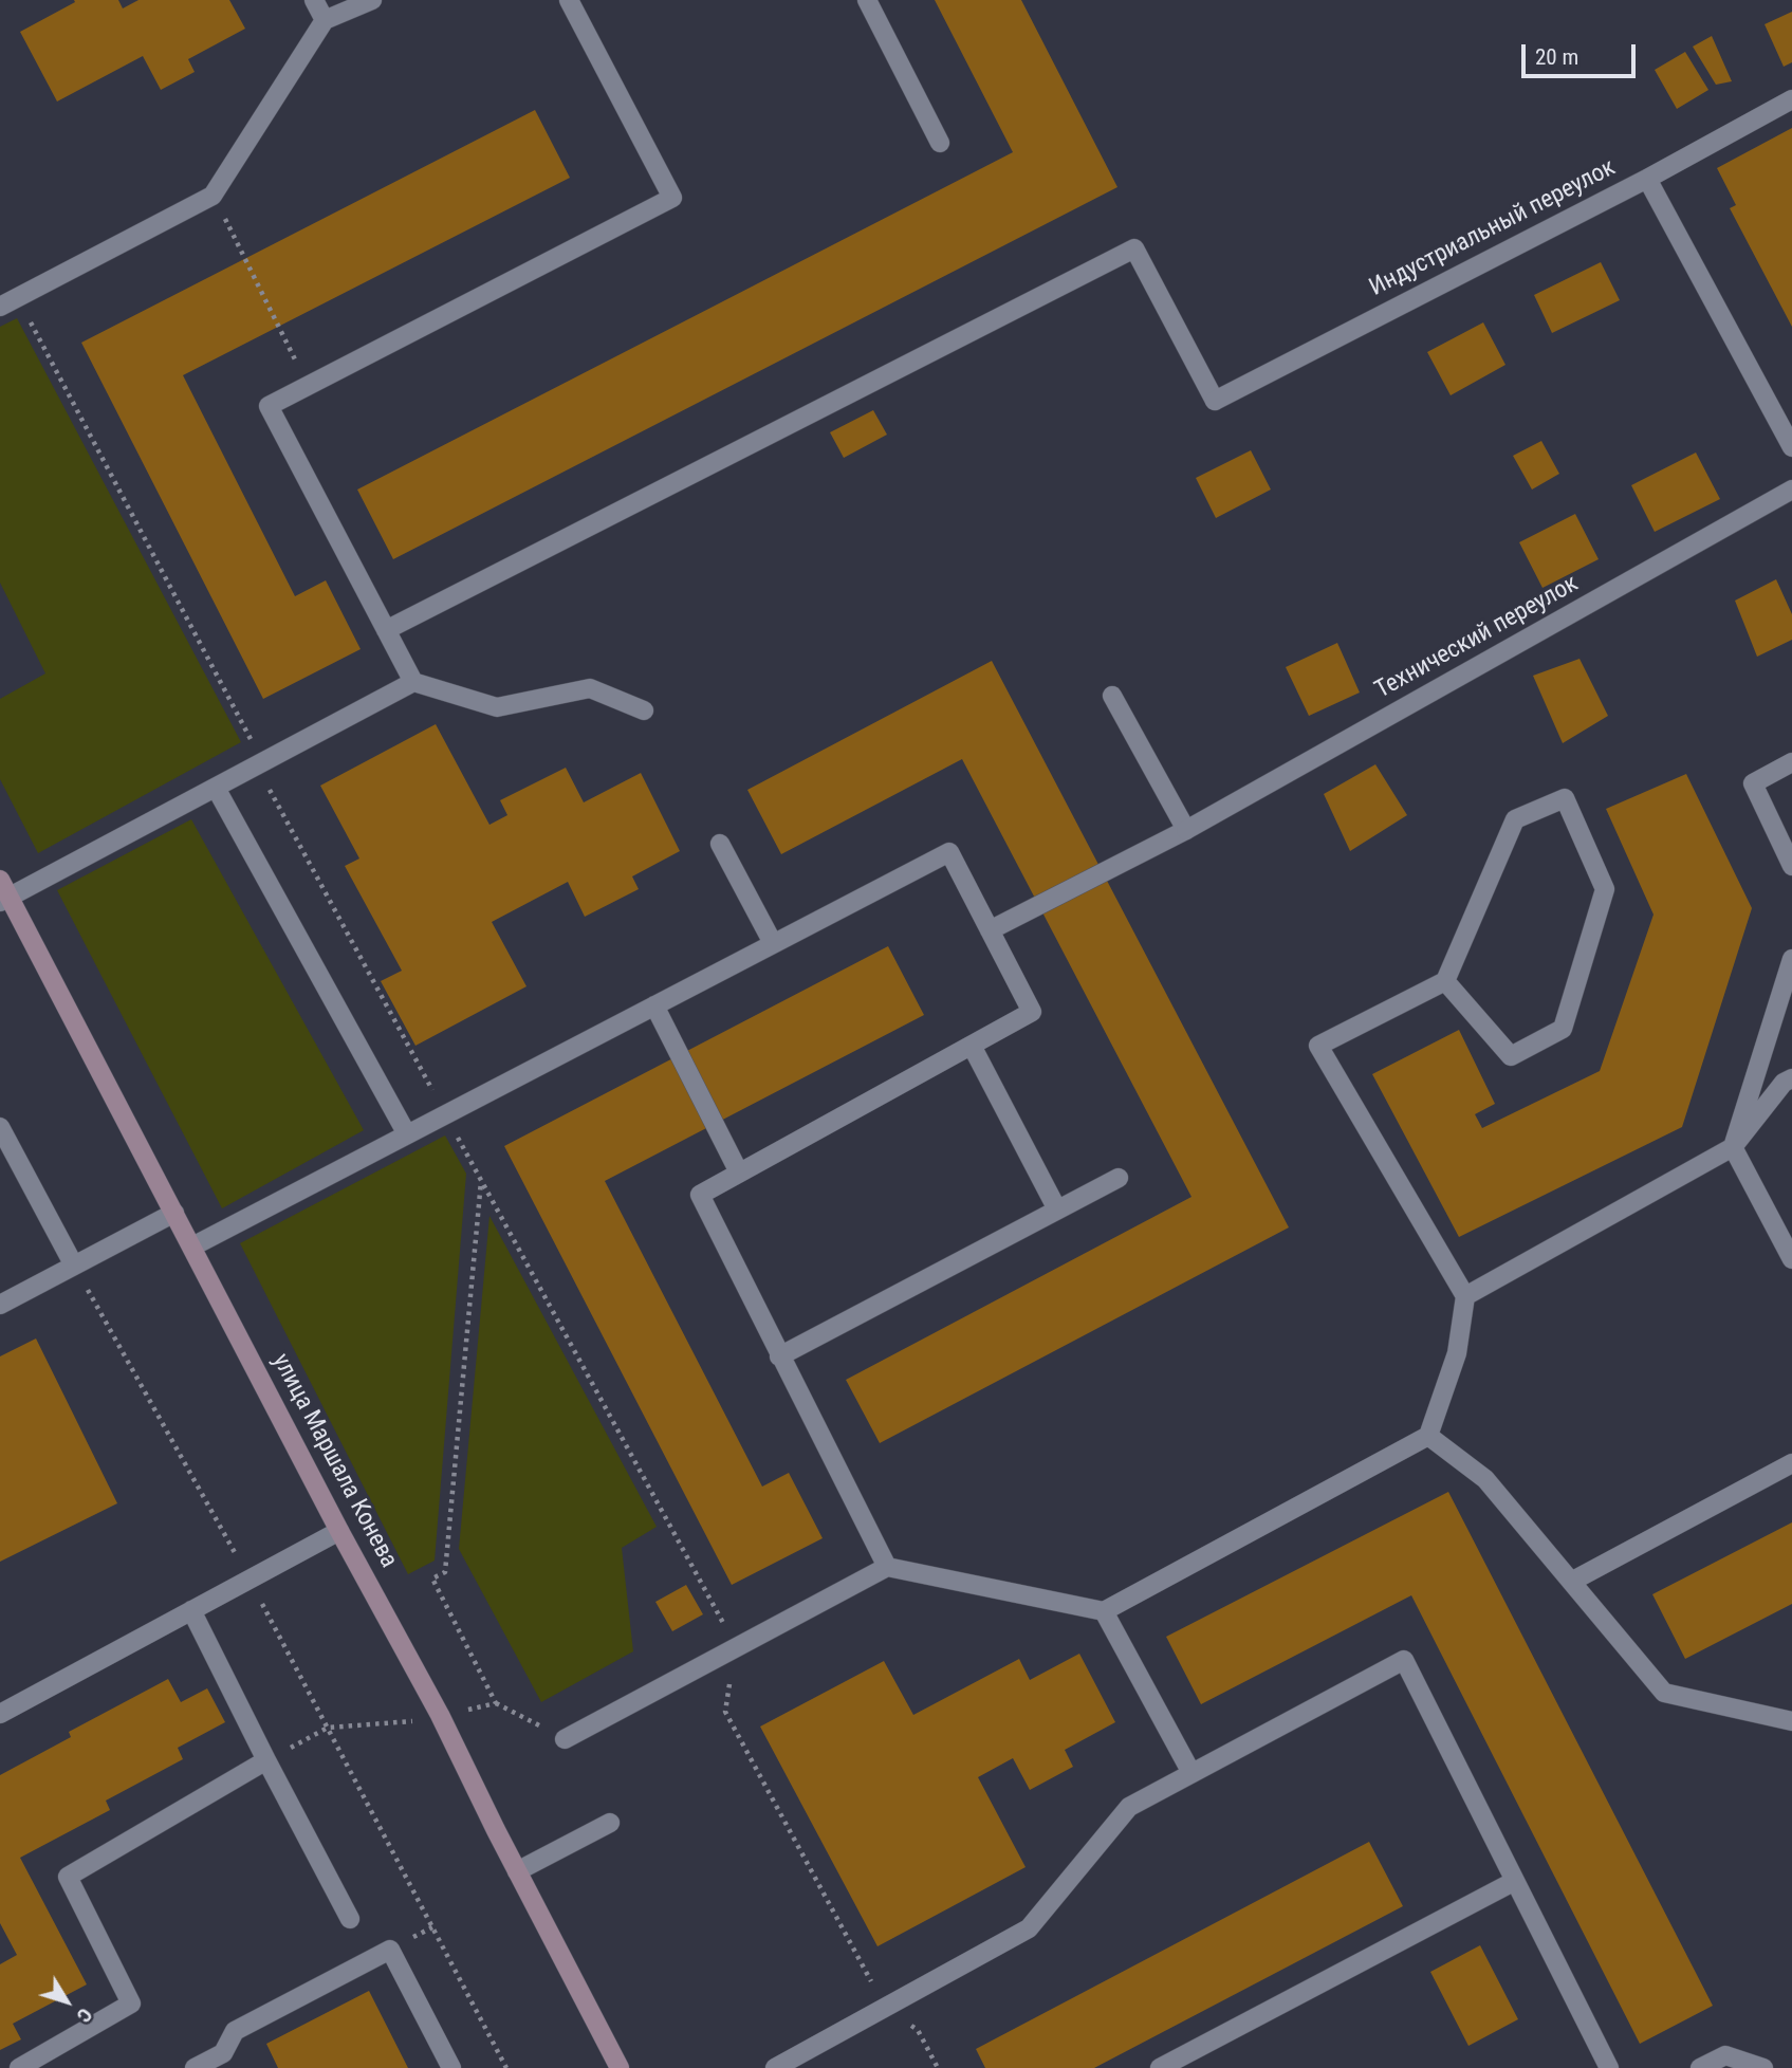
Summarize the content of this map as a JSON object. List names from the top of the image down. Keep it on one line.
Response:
{"streets":{"main road":["улица Маршала Конева"],"street":["Индустриальный переулок","Технический переулок"]},"scale_bar":"20 m","north":"bottom right"}
